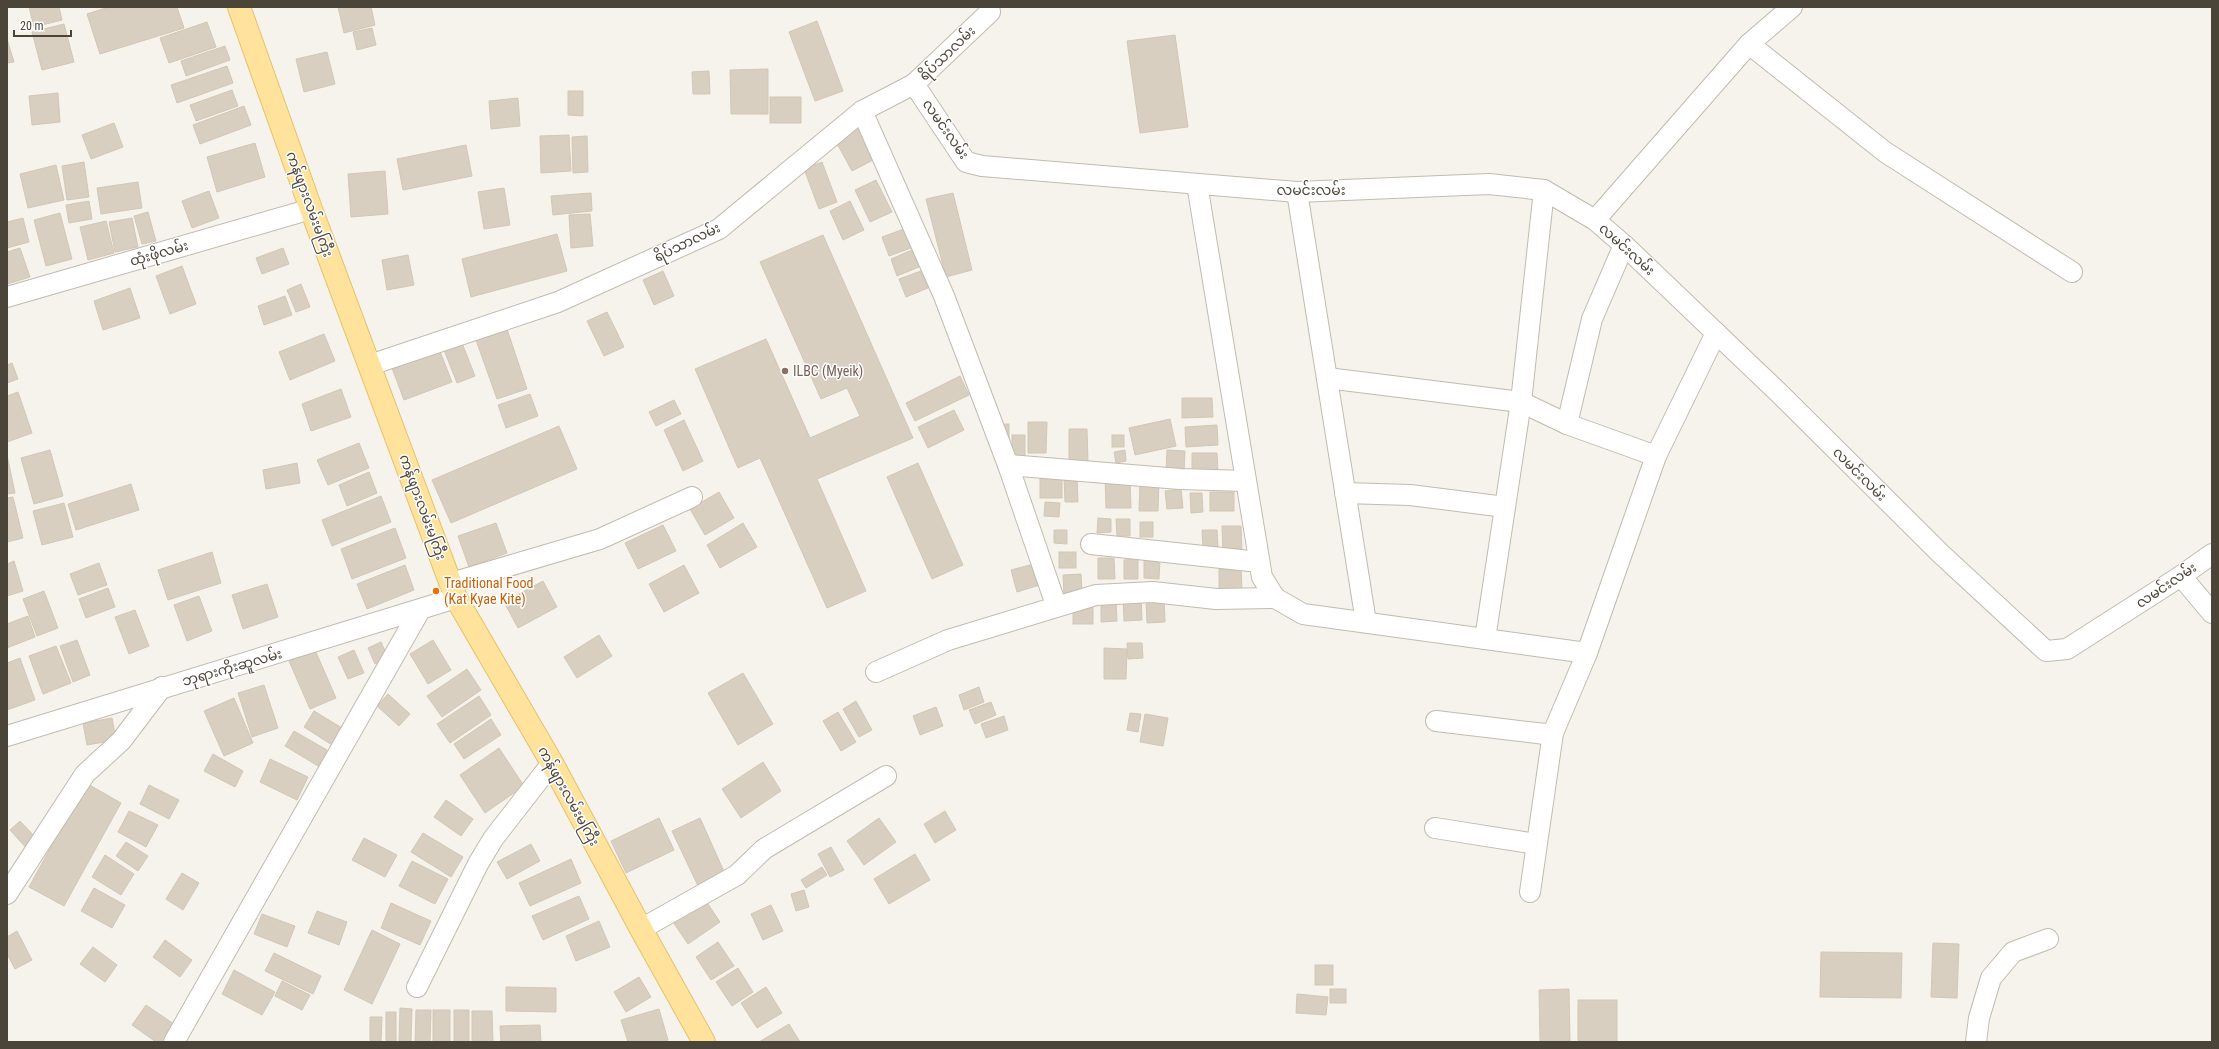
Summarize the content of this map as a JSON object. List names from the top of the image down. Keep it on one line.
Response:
{"streets":{"main road":["ကန်ဖျားလမ်းမကြီး"],"street":["ရိပ်သာလမ်း","လမင်းလမ်း","ထုံးဖိုလမ်း","ဘုရားကိုးဆူလမ်း"]},"crossings":[["ရိပ်သာလမ်း","လမင်းလမ်း"],["ရိပ်သာလမ်း","ကန်ဖျားလမ်းမကြီး"],["ကန်ဖျားလမ်းမကြီး","ထုံးဖိုလမ်း"],["ကန်ဖျားလမ်းမကြီး","ဘုရားကိုးဆူလမ်း"]],"places":["ILBC (Myeik)","Traditional Food (Kat Kyae Kite)"],"scale_bar":"20 m"}
